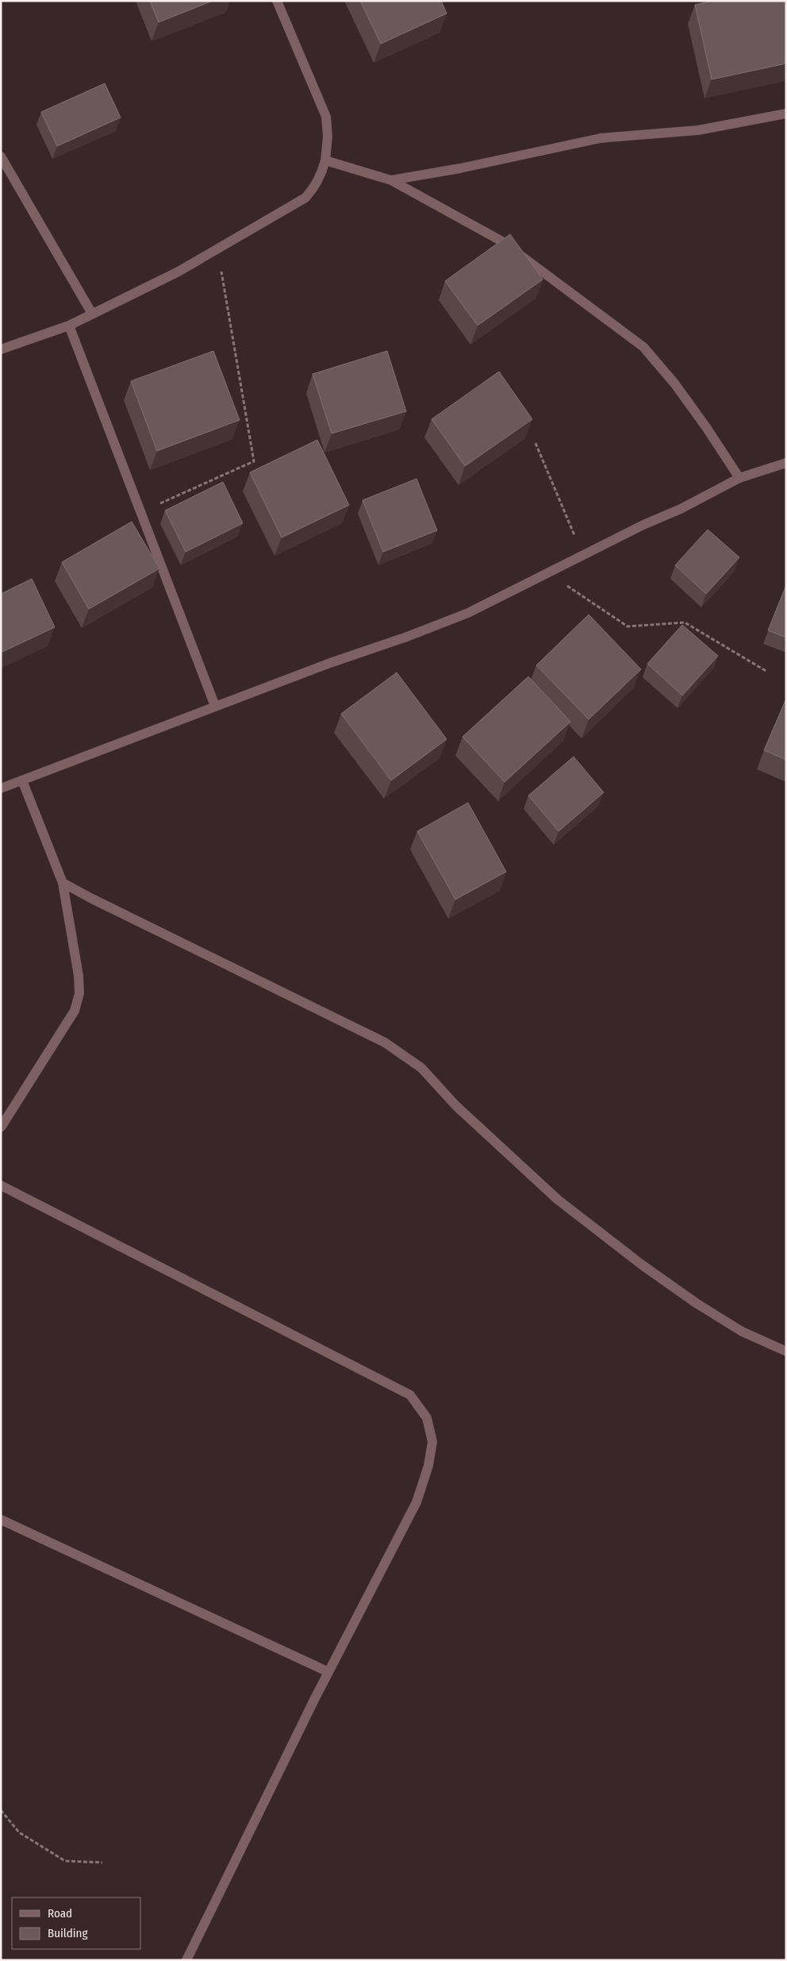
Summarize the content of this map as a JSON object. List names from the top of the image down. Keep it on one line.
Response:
{"legend":["Road","Building"]}
